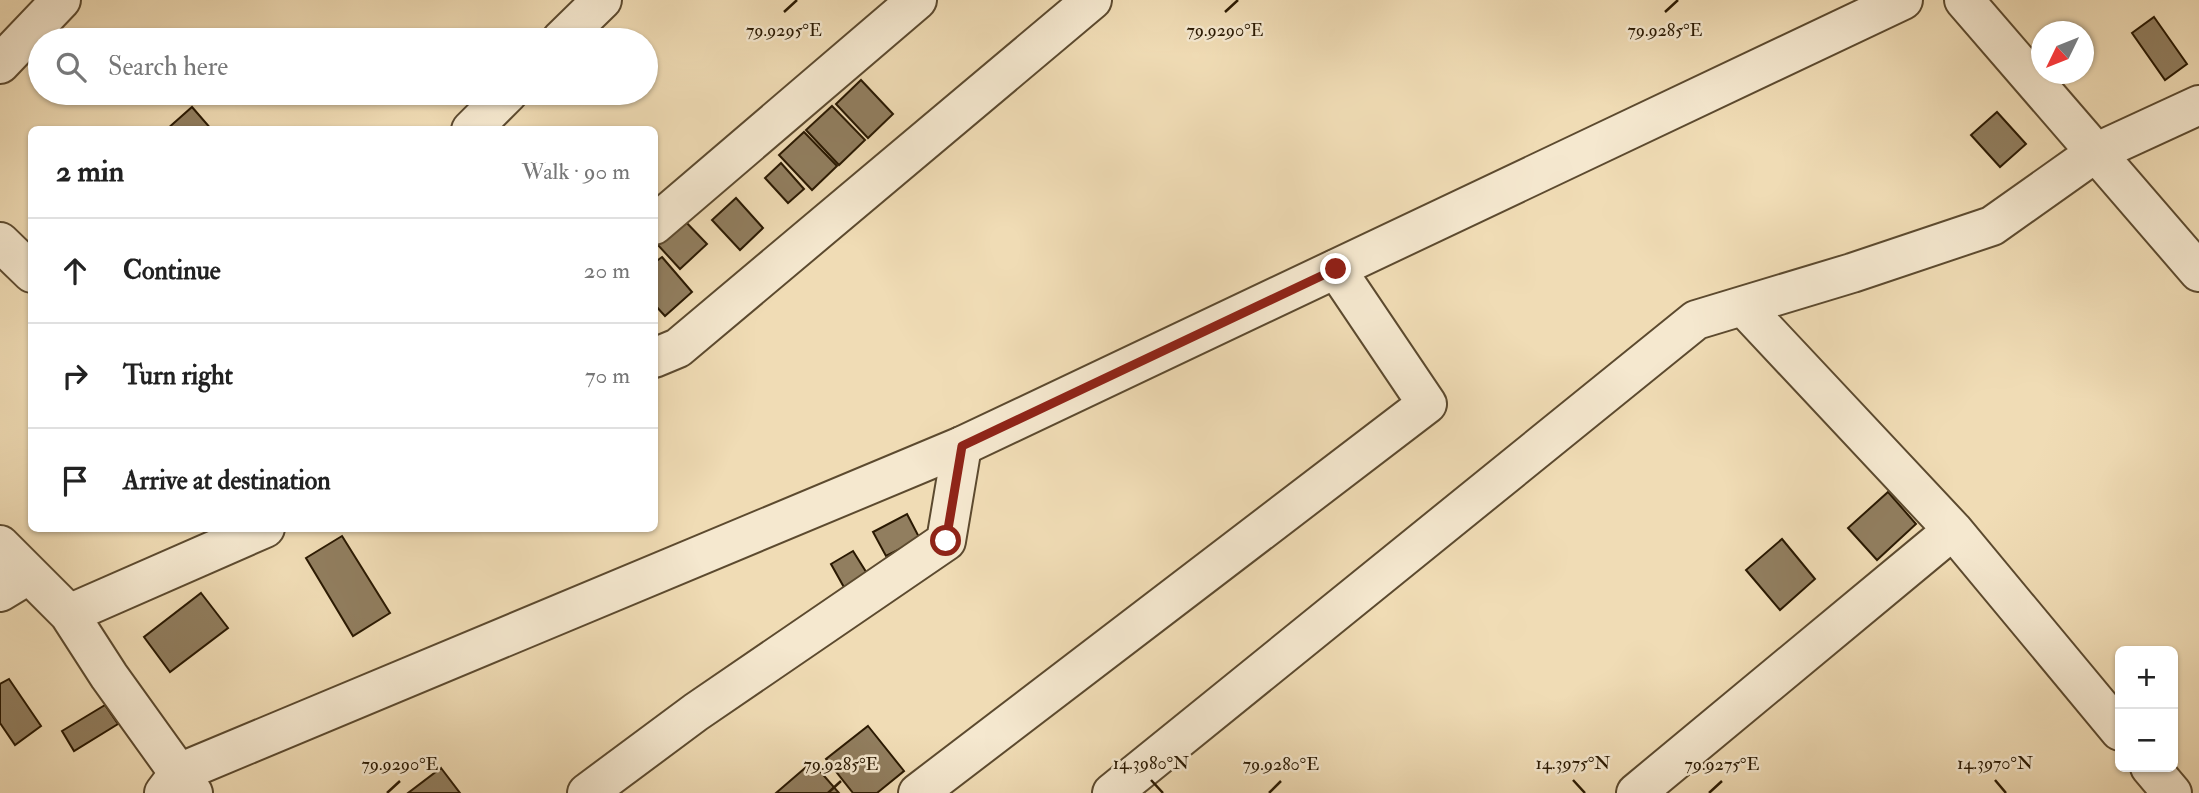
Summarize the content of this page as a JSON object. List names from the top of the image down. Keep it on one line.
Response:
{"north":"bottom left","page":{"search":"Search here","heading":["2 min","Walk · 90 m"],"list":[["Continue","20 m"],["Turn right","70 m"],"Arrive at destination"],"map_buttons":["+","−"]},"coordinates":["79.9295°E","79.9290°E","79.9285°E","14.3980°N","14.3975°N","14.3970°N","79.9280°E","79.9275°E"]}
